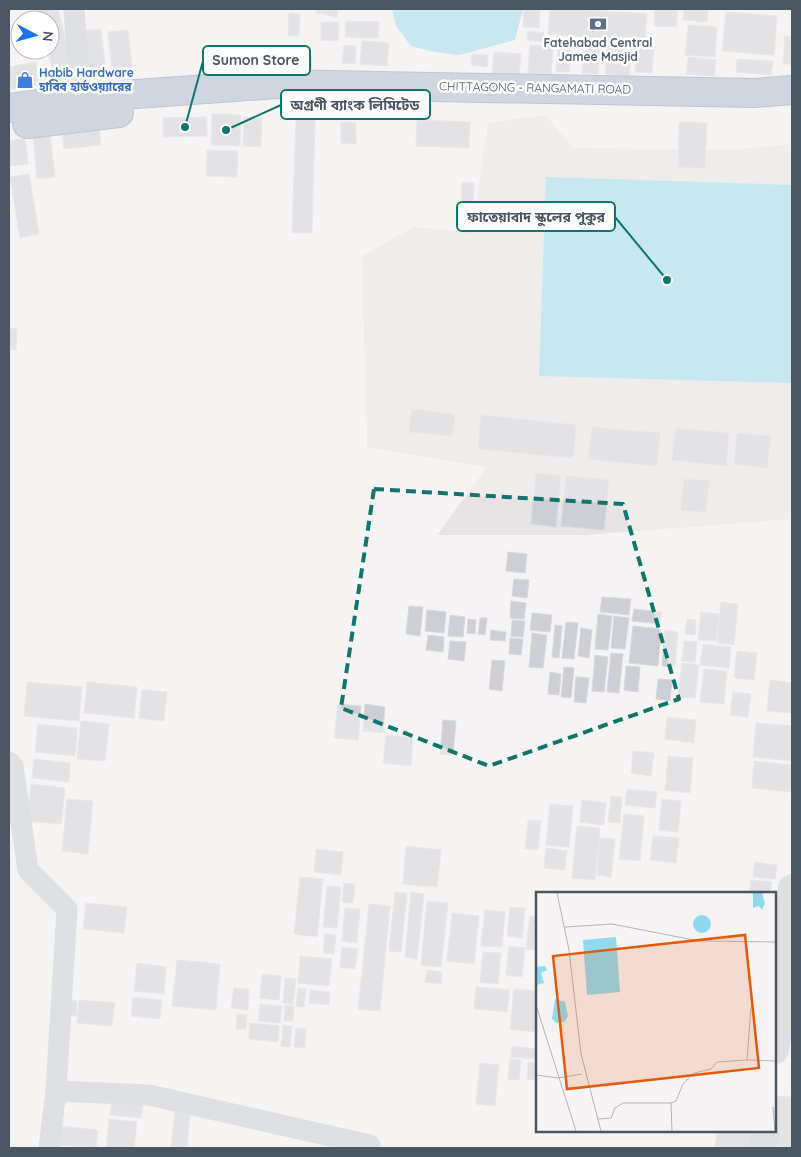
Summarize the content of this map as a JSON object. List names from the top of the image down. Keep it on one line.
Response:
{"streets":{"highway":["CHITTAGONG - RANGAMATI ROAD"]},"places":{"bank":["Fatehabad Central Jamee Masjid"],"shop":["Habib Hardware হাবিব হার্ডওয়্যারের"],"other":["Sumon Store","অগ্রণী ব্যাংক লিমিটেড","ফাতেয়াবাদ স্কুলের পুকুর"]},"north":"right"}
